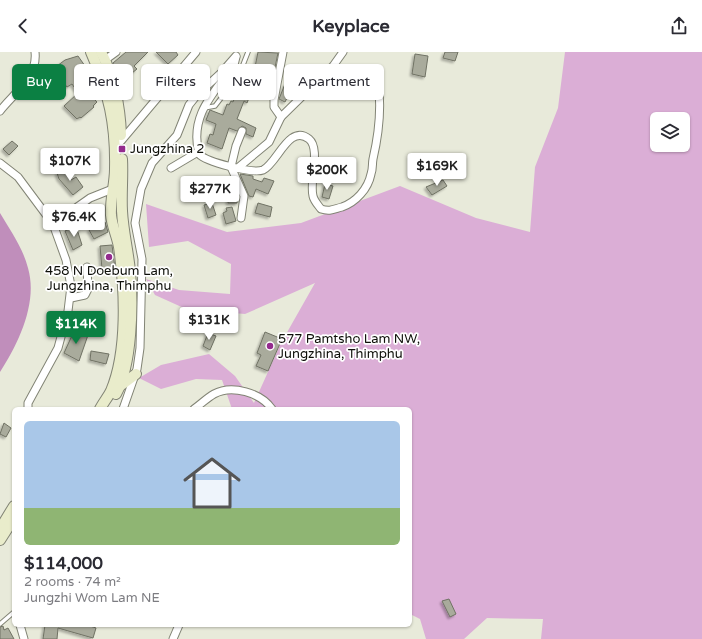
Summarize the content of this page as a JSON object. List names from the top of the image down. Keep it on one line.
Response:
{"places":{"transit":["Jungzhina 2"],"other":["458 N Doebum Lam, Jungzhina, Thimphu","577 Pamtsho Lam NW, Jungzhina, Thimphu"]},"page":{"header":"Keyplace","chip":["Buy","Rent","Filters","New","Apartment"],"price":["$107K","$169K","$200K","$277K","$76.4K","$131K","$114K"],"list":[{"name":"$114,000","note":"2 rooms · 74 m² · Jungzhi Wom Lam NE"}]}}
